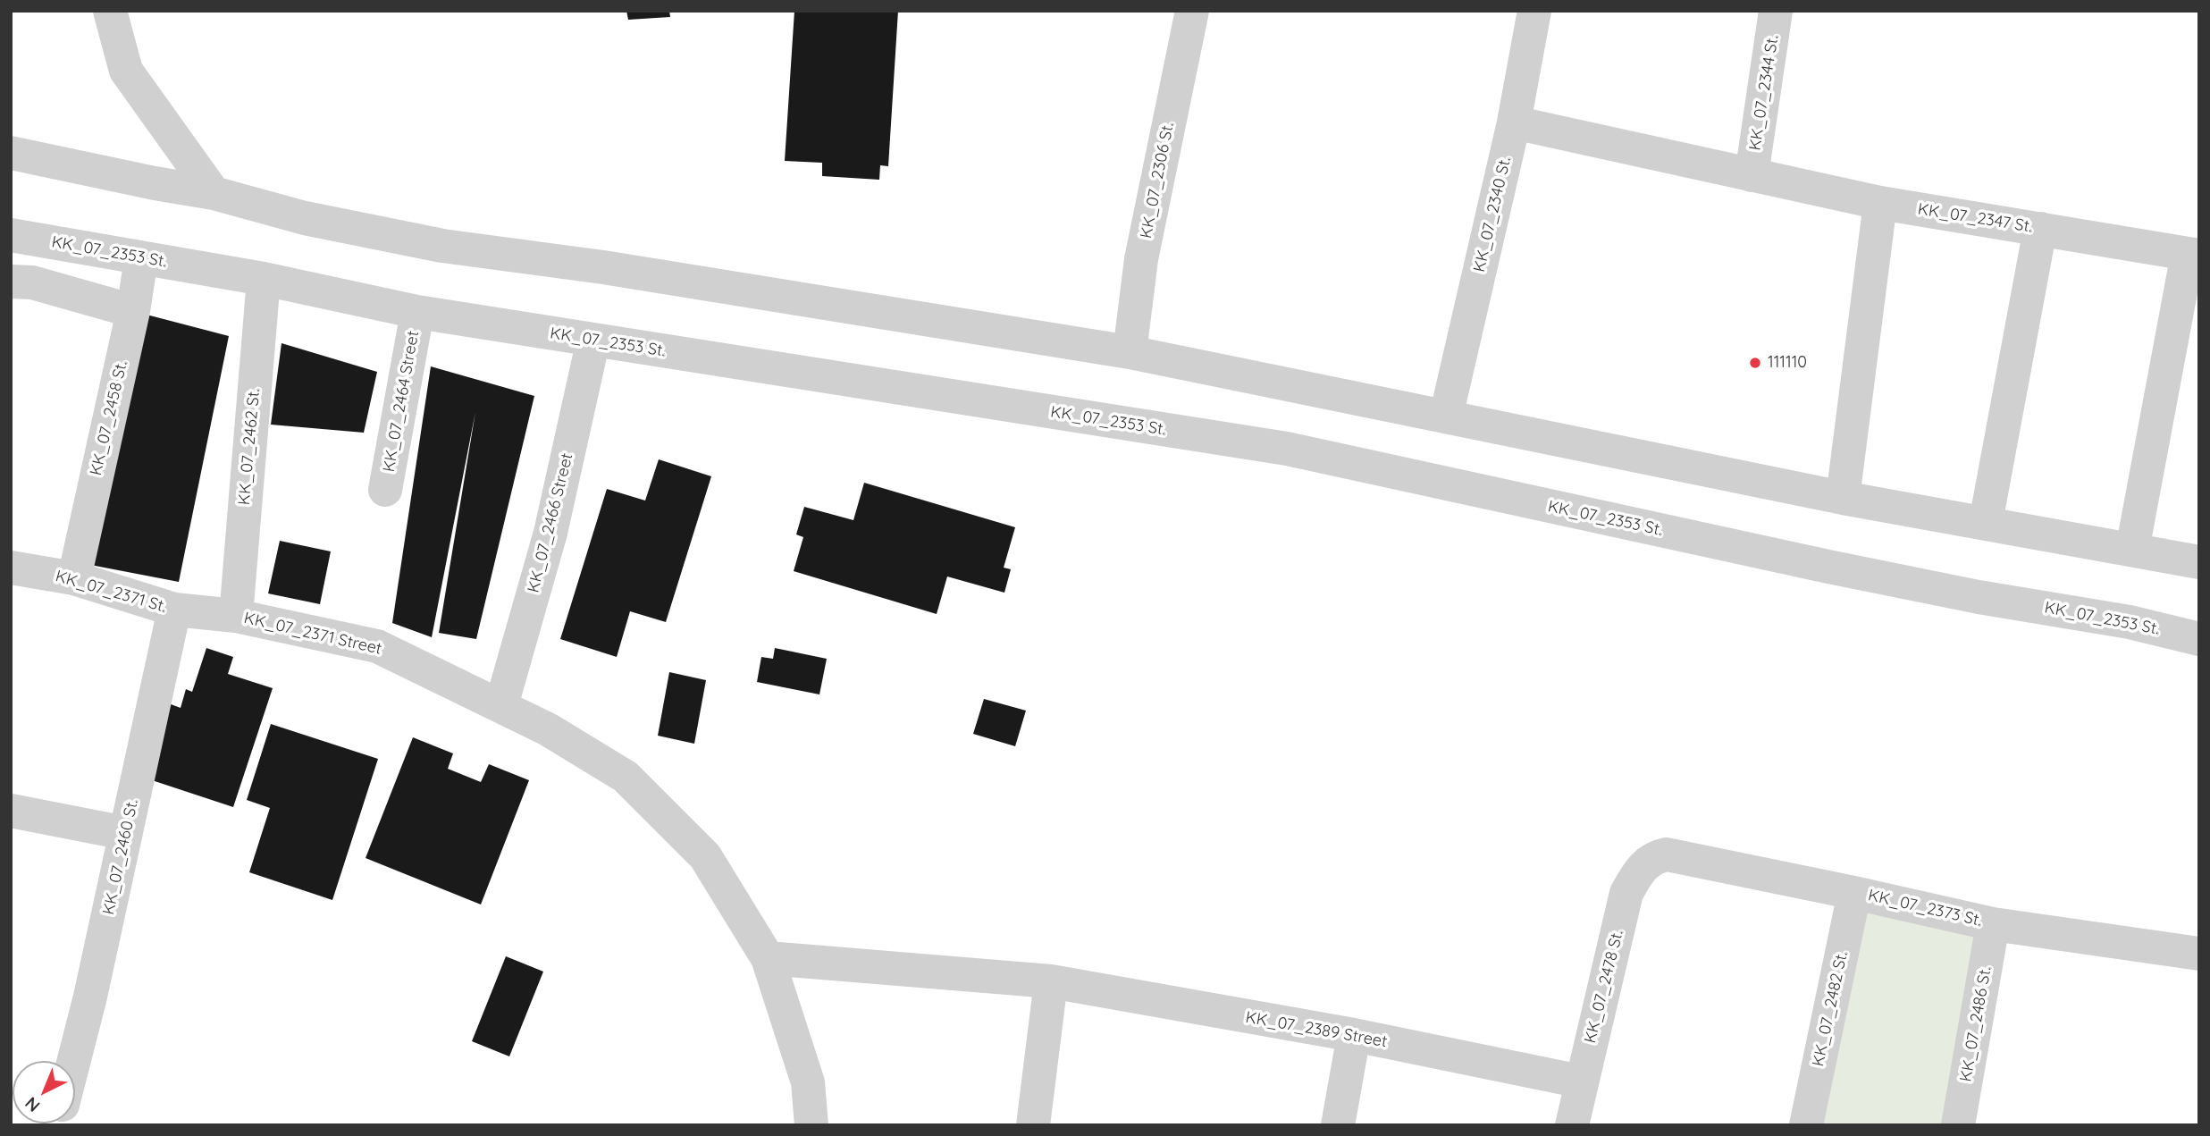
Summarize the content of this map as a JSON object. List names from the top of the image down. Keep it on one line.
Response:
{"streets":{"street":["KK_07_2344 St.","KK_07_2306 St.","KK_07_2340 St.","KK_07_2347 St.","KK_07_2353 St.","KK_07_2464 Street","KK_07_2458 St.","KK_07_2462 St.","KK_07_2466 Street","KK_07_2371 St.","KK_07_2371 Street","KK_07_2460 St.","KK_07_2373 St.","KK_07_2478 St.","KK_07_2482 St.","KK_07_2486 St.","KK_07_2389 Street"]},"crossings":[["KK_07_2344 St.","KK_07_2347 St."],["KK_07_2340 St.","KK_07_2347 St."],["KK_07_2353 St.","KK_07_2464 Street"],["KK_07_2353 St.","KK_07_2458 St."],["KK_07_2353 St.","KK_07_2462 St."],["KK_07_2353 St.","KK_07_2466 Street"],["KK_07_2458 St.","KK_07_2371 St."],["KK_07_2462 St.","KK_07_2371 Street"],["KK_07_2466 Street","KK_07_2371 Street"],["KK_07_2371 St.","KK_07_2371 Street"],["KK_07_2371 St.","KK_07_2460 St."],["KK_07_2371 Street","KK_07_2460 St."],["KK_07_2371 Street","KK_07_2389 Street"],["KK_07_2373 St.","KK_07_2478 St."],["KK_07_2373 St.","KK_07_2482 St."],["KK_07_2373 St.","KK_07_2486 St."],["KK_07_2478 St.","KK_07_2389 Street"]],"places":["111110"],"north":"bottom left"}
